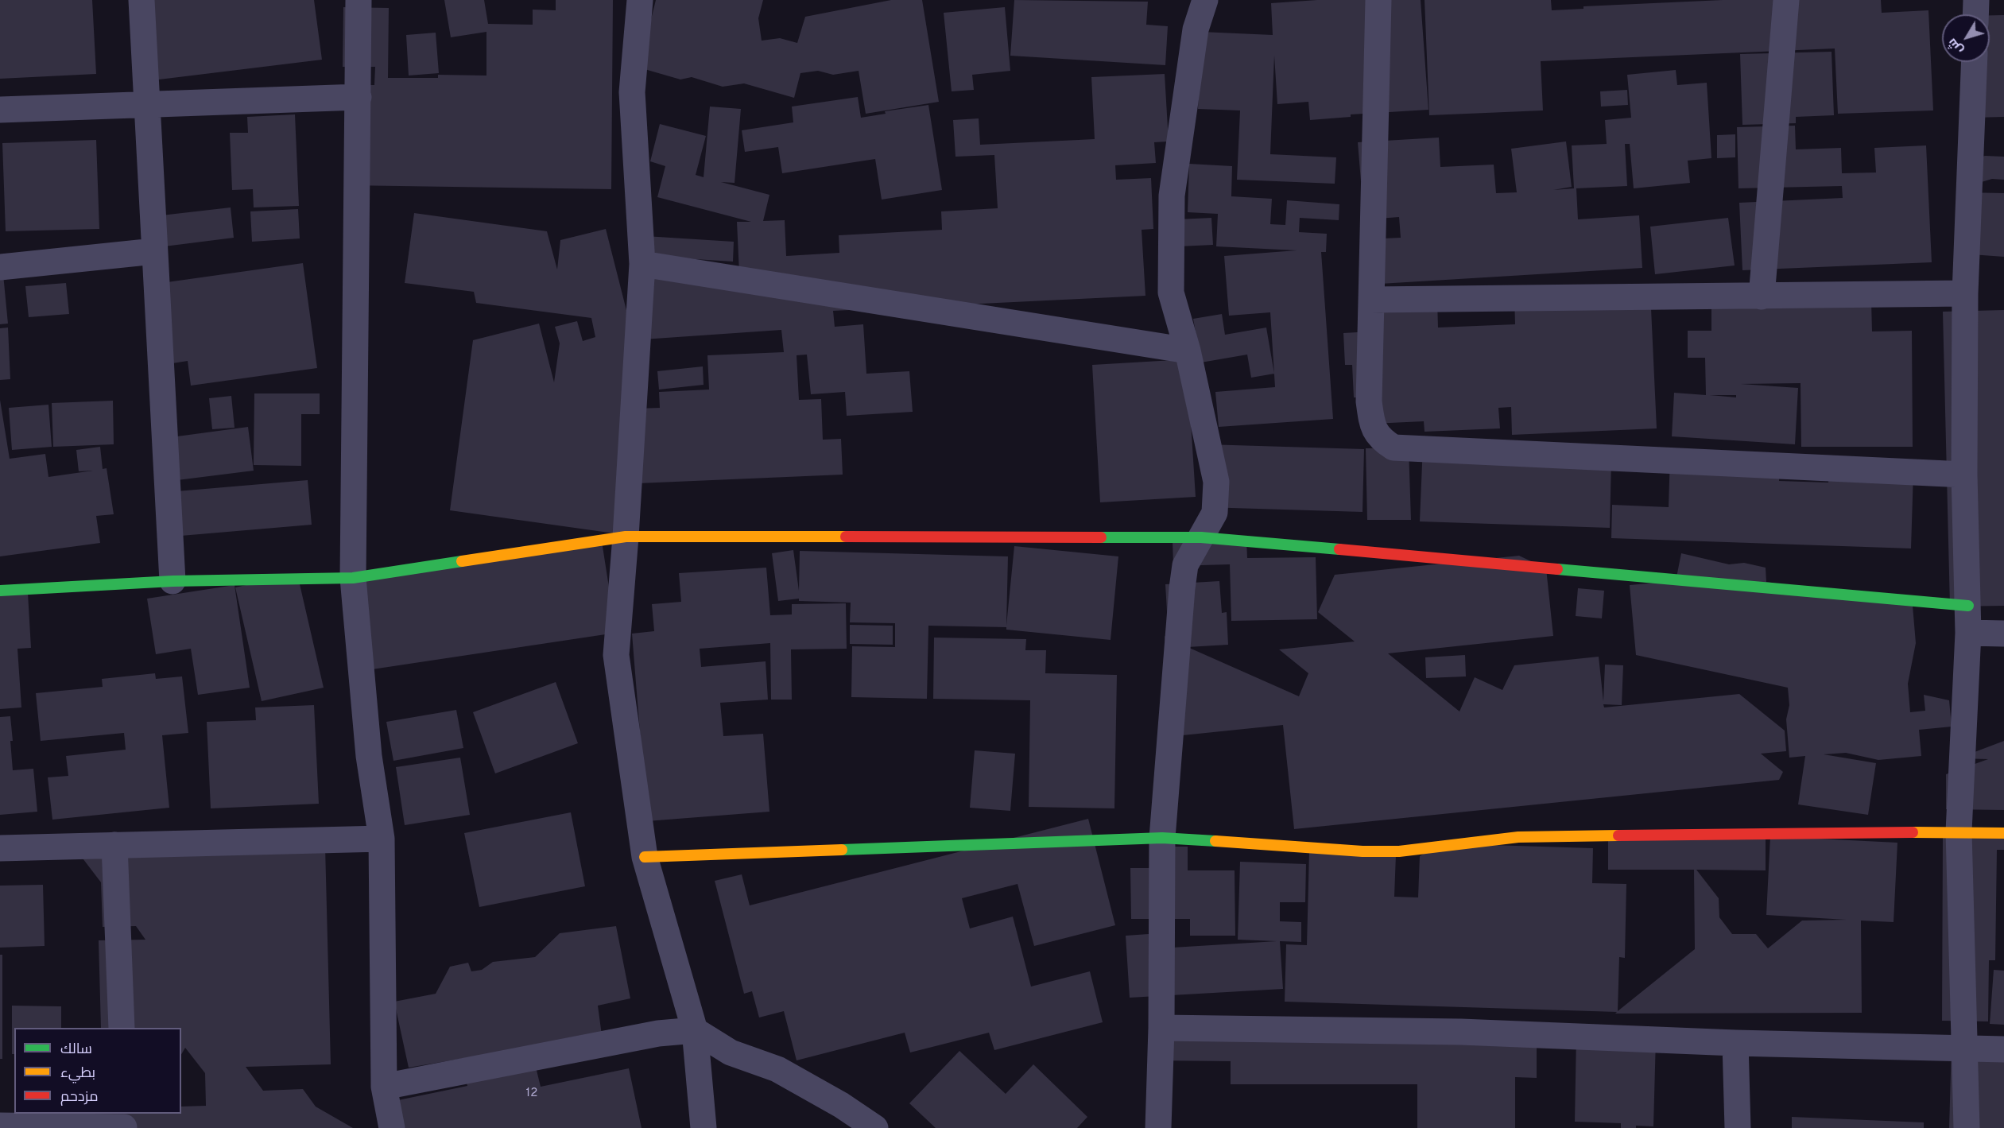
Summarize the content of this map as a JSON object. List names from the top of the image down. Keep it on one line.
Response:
{"house_numbers":["12"],"legend":["سالك","بطيء","مزدحم"],"north":"bottom left"}
